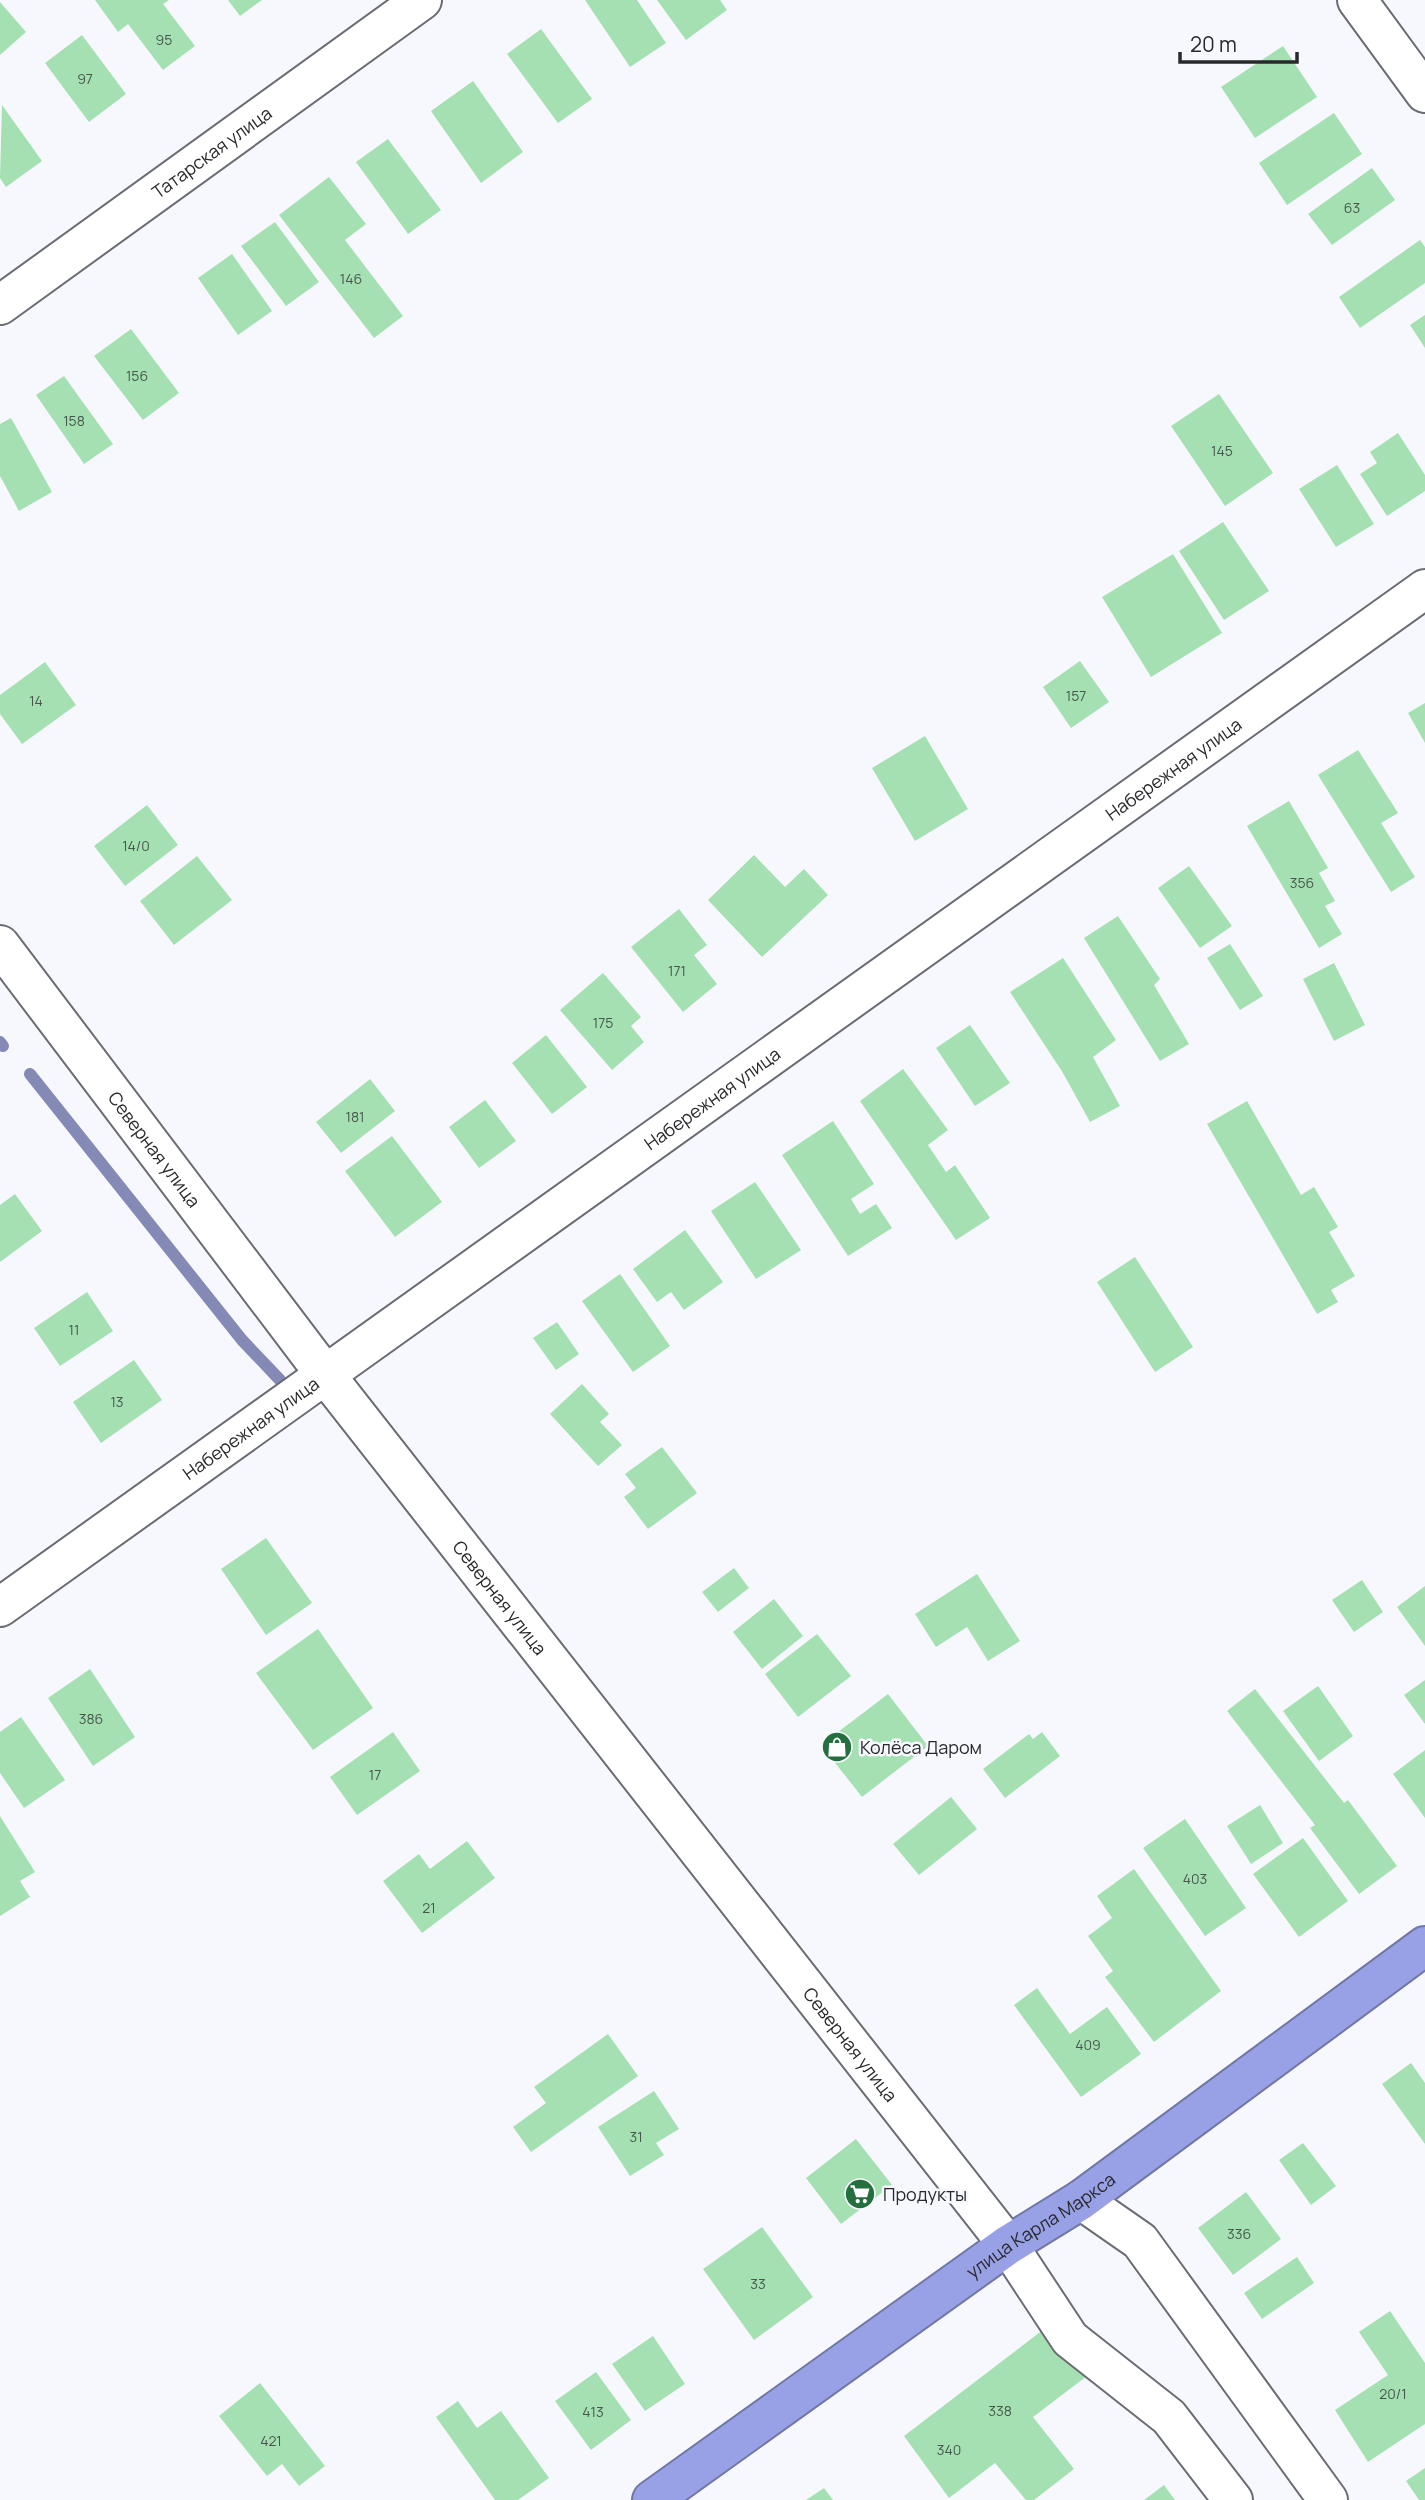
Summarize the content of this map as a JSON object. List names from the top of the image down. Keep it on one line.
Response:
{"streets":{"highway":["улица Карла Маркса"],"street":["Татарская улица","Набережная улица","Северная улица"]},"crossings":[["Набережная улица","Северная улица"],["Северная улица","улица Карла Маркса"]],"places":{"shop":["Колёса Даром"],"supermarket":["Продукты"]},"house_numbers":["95","97","63","146","156","158","145","157","14","14/0","356","171","175","181","11","13","386","17","403","21","409","31","336","33","20/1","338","413","421","340"],"scale_bar":"20 m"}
